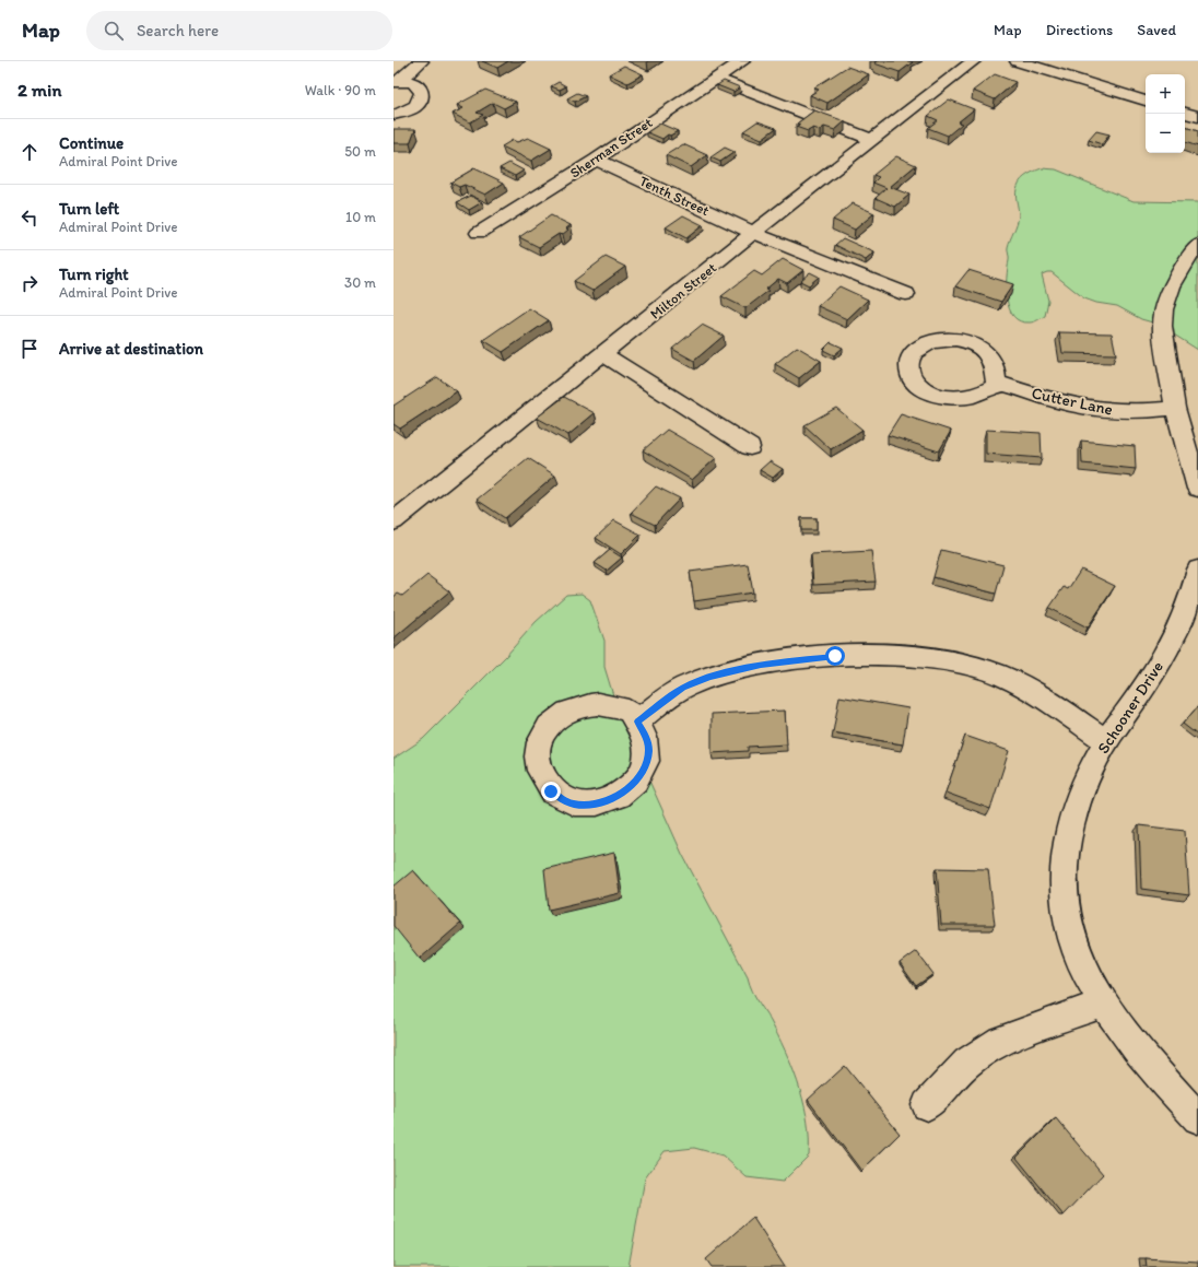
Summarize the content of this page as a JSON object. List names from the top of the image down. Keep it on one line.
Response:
{"streets":{"street":["Sherman Street","Tenth Street","Milton Street","Cutter Lane","Schooner Drive"]},"crossings":[["Sherman Street","Tenth Street"],["Tenth Street","Milton Street"]],"page":{"header":"Map","search":"Search here","nav":["Map","Directions","Saved"],"heading":["2 min","Walk · 90 m"],"map_buttons":["+","−"],"list":[["Continue","Admiral Point Drive","50 m"],["Turn left","Admiral Point Drive","10 m"],["Turn right","Admiral Point Drive","30 m"],"Arrive at destination"]}}
